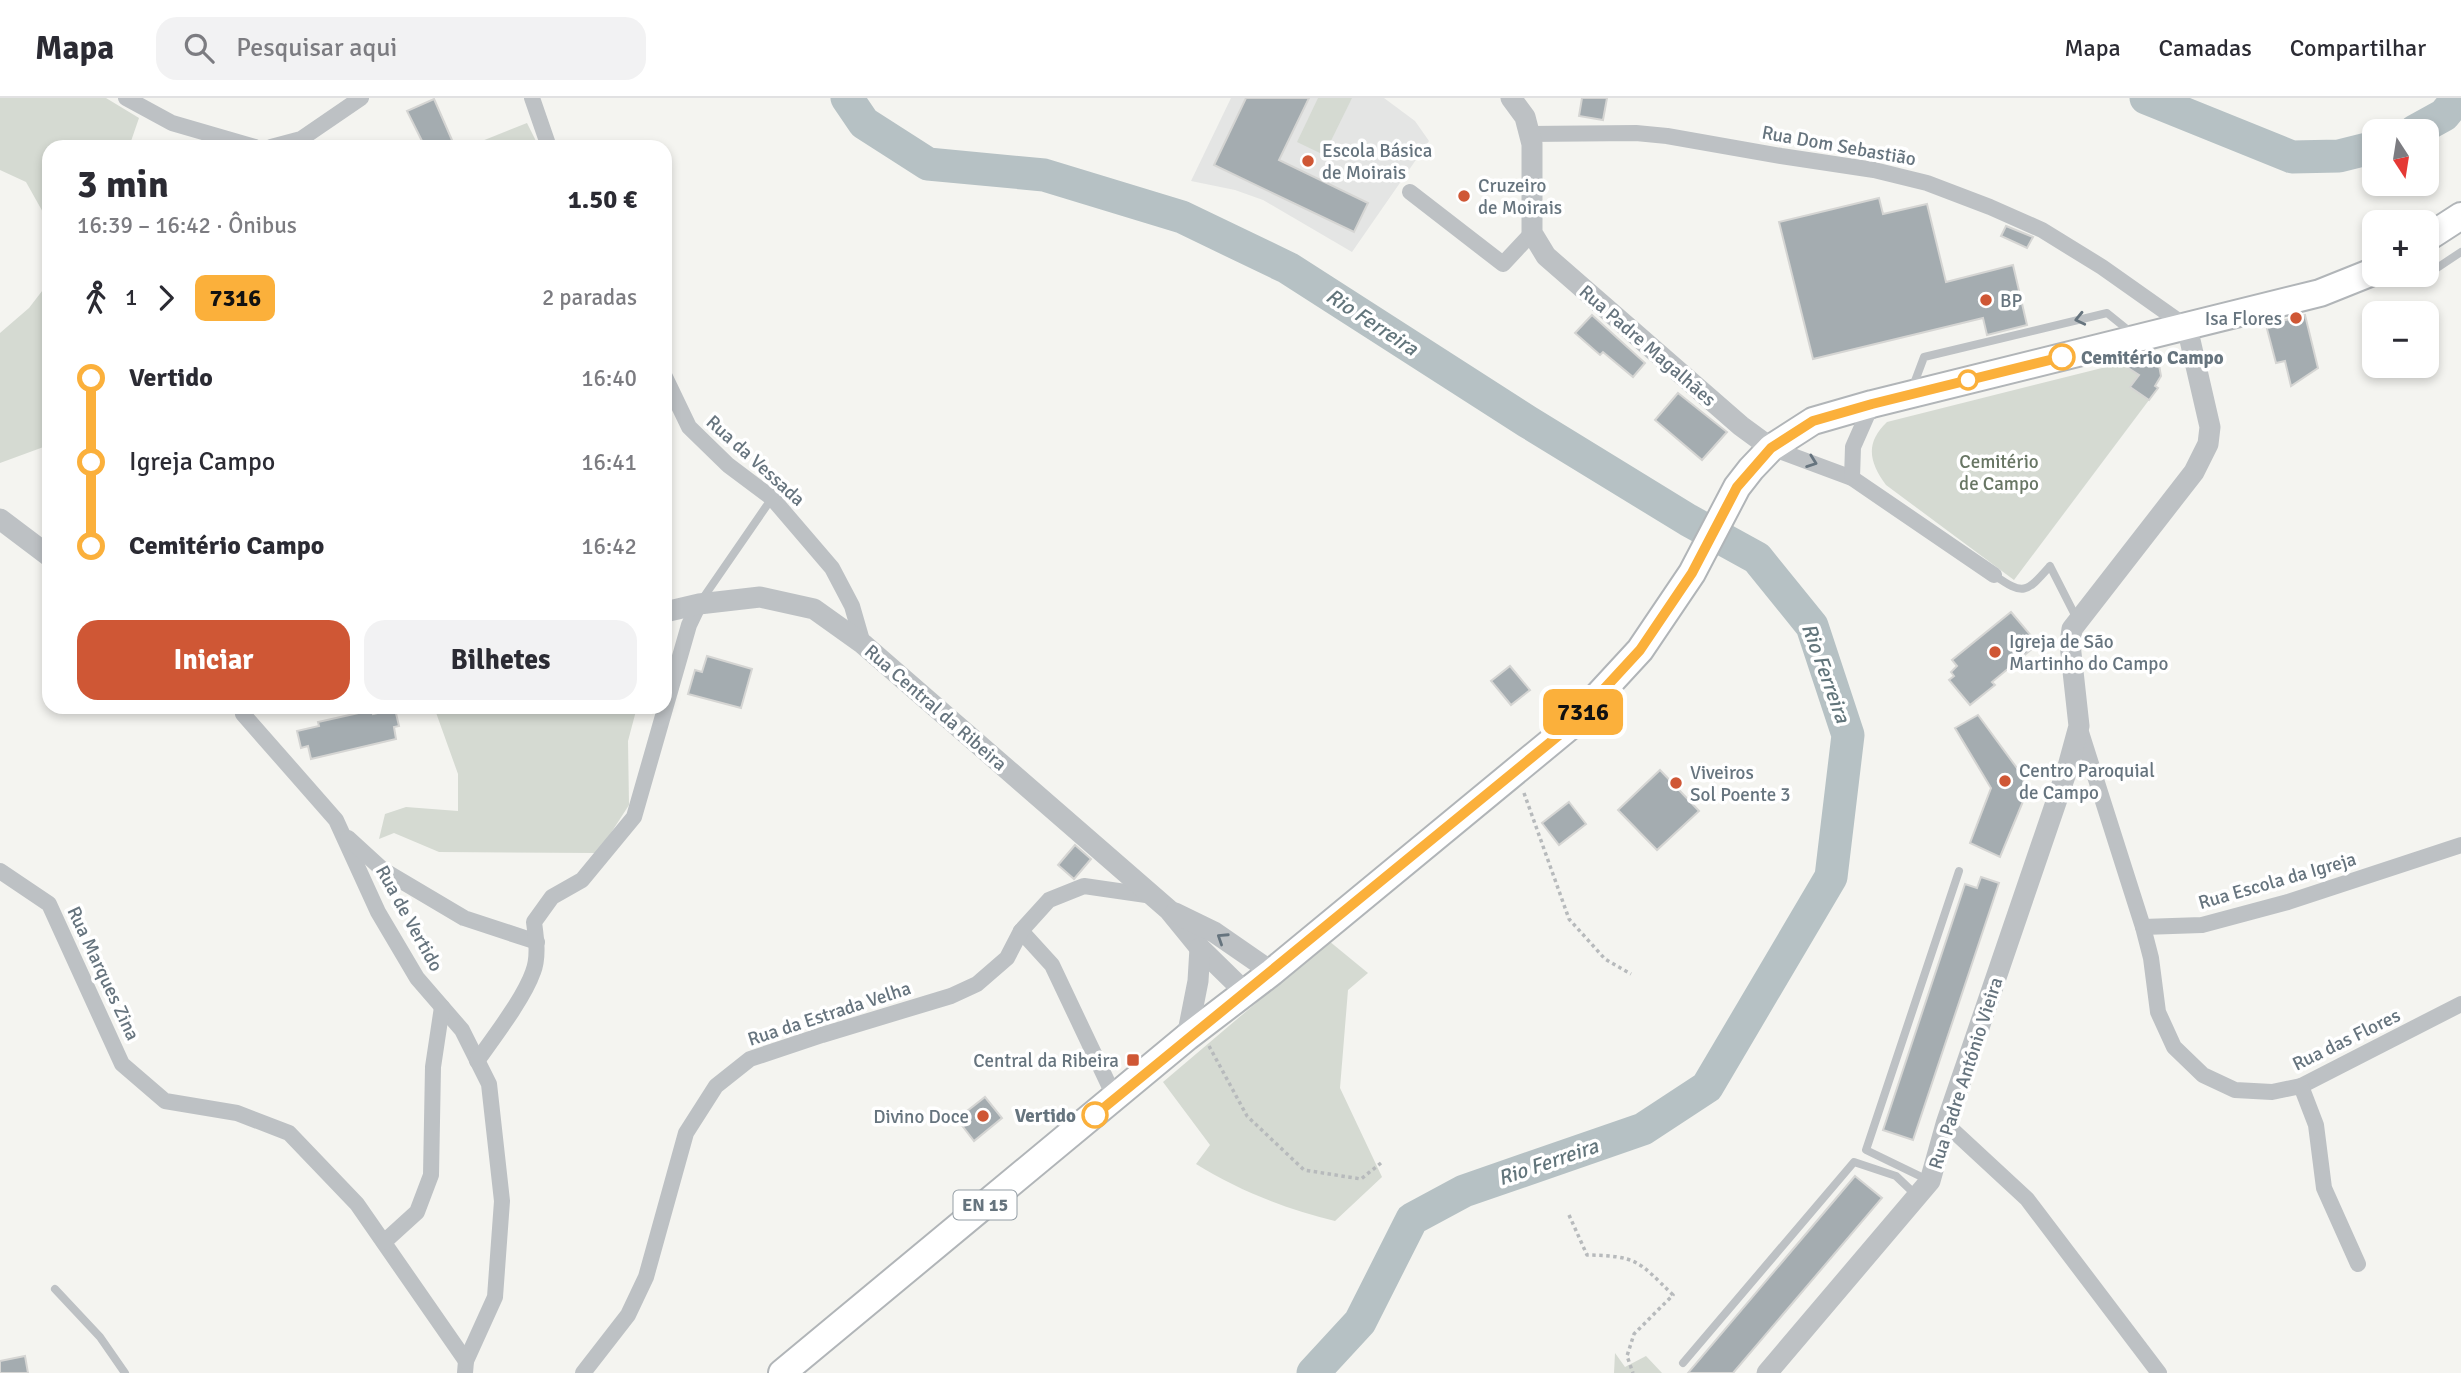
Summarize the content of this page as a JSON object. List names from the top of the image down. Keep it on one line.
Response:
{"streets":{"main road":["EN 15"],"street":["Rua Dom Sebastião","Rua Padre Magalhães","Rua da Vessada","Rua Central da Ribeira","Rua Escola da Igreja","Rua de Vertido","Rua Marques Zina","Rua da Estrada Velha","Rua das Flores","Rua Padre António Vieira"]},"crossings":[["Rua Dom Sebastião","EN 15"],["Rua Padre Magalhães","EN 15"],["Rua da Vessada","Rua Central da Ribeira"],["Rua Central da Ribeira","Rua da Estrada Velha"],["Rua Central da Ribeira","EN 15"],["Rua Escola da Igreja","Rua das Flores"],["Rua de Vertido","Rua Marques Zina"]],"water":["Rio Ferreira"],"parks":["Cemitério de Campo"],"places":{"other":["Escola Básica de Moirais","Cruzeiro de Moirais","BP","Isa Flores","Cemitério Campo","Igreja de São Martinho do Campo","Centro Paroquial de Campo","Viveiros Sol Poente 3","Vertido","Divino Doce"],"transit":["Central da Ribeira"]},"lines":["bus line 7316"],"north":"bottom","page":{"header":"Mapa","search":"Pesquisar aqui","nav":["Mapa","Camadas","Compartilhar"],"on_map":"7316","map_buttons":["+","−"],"heading":["3 min","16:39 – 16:42 · Ônibus","1.50 €"],"legs":["1","7316","2 paradas"],"list":[{"name":"Vertido","value":"16:40"},{"name":"Igreja Campo","value":"16:41"},{"name":"Cemitério Campo","value":"16:42"}],"buttons":["Iniciar","Bilhetes"]}}
